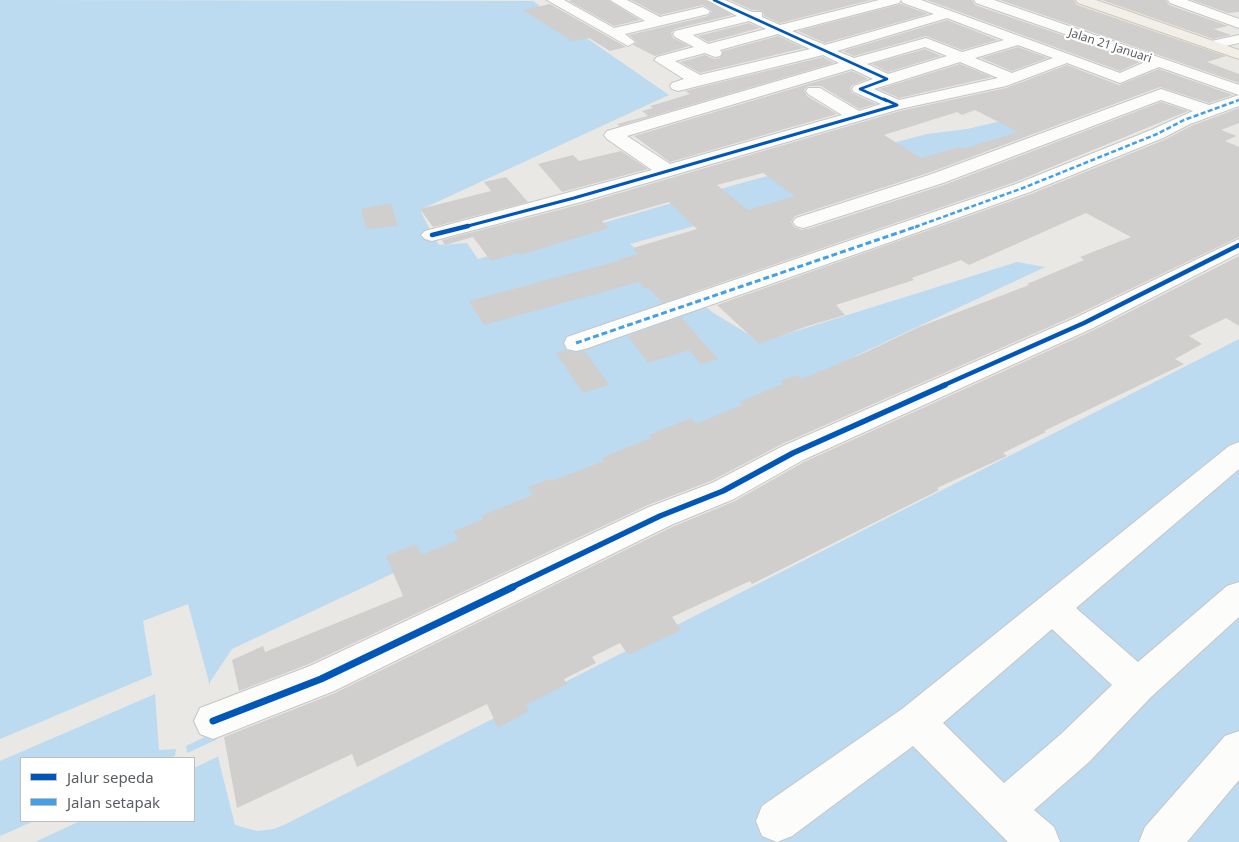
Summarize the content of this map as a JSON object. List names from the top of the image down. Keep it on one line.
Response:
{"streets":{"street":["Jalan 21 Januari"]},"legend":["Jalur sepeda","Jalan setapak"]}
